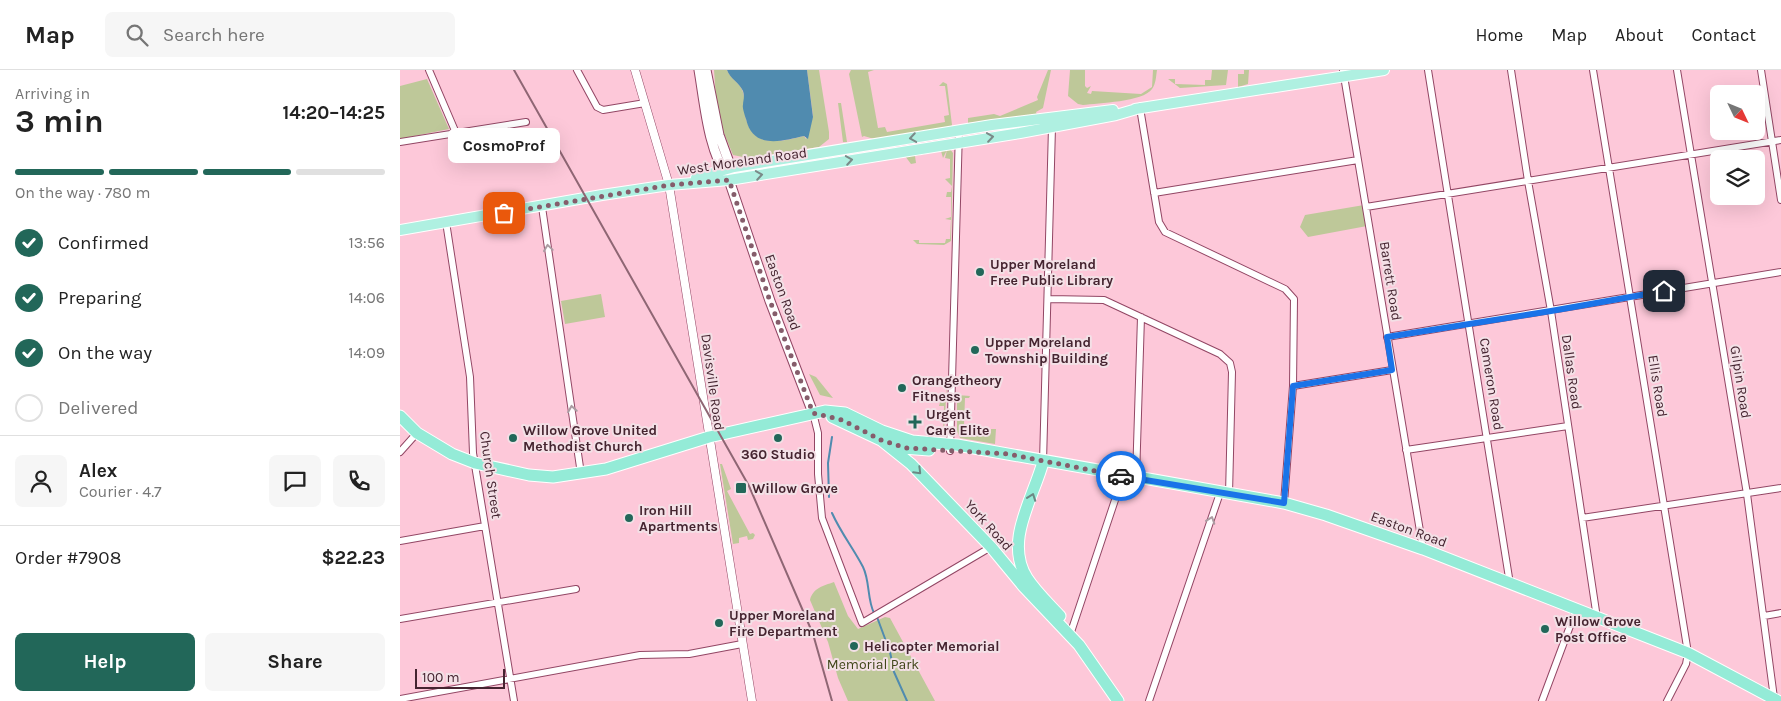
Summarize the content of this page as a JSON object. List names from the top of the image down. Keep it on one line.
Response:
{"streets":{"highway":["Easton Road","York Road"],"main road":["West Moreland Road"],"street":["Barrett Road","Dallas Road","Davisville Road","Gilpin Road","Cameron Road","Ellis Road","Church Street"]},"crossings":[["West Moreland Road","Barrett Road"],["West Moreland Road","Easton Road"],["West Moreland Road","Davisville Road"],["Barrett Road","Easton Road"],["Easton Road","Dallas Road"],["Easton Road","Gilpin Road"],["Easton Road","Cameron Road"],["Easton Road","Ellis Road"],["Easton Road","York Road"]],"parks":["Memorial Park"],"places":{"other":["CosmoProf","Upper Moreland Free Public Library","Upper Moreland Township Building","Orangetheory Fitness","Willow Grove United Methodist Church","360 Studio","Iron Hill Apartments","Upper Moreland Fire Department","Willow Grove Post Office","Helicopter Memorial"],"health":["Urgent Care Elite"],"transit":["Willow Grove"]},"scale_bar":"100 m","north":"bottom right","page":{"header":"Map","search":"Search here","nav":["Home","Map","About","Contact"],"heading":["3 min","Arriving in","14:20–14:25"],"panel":["Alex","Courier · 4.7","Order #7908","$22.23"],"bubble":"CosmoProf","bar":"On the way · 780 m","list":[["Confirmed","13:56"],["Preparing","14:06"],["On the way","14:09"],"Delivered"],"buttons":["Help","Share"],"scale":"100 m"}}
